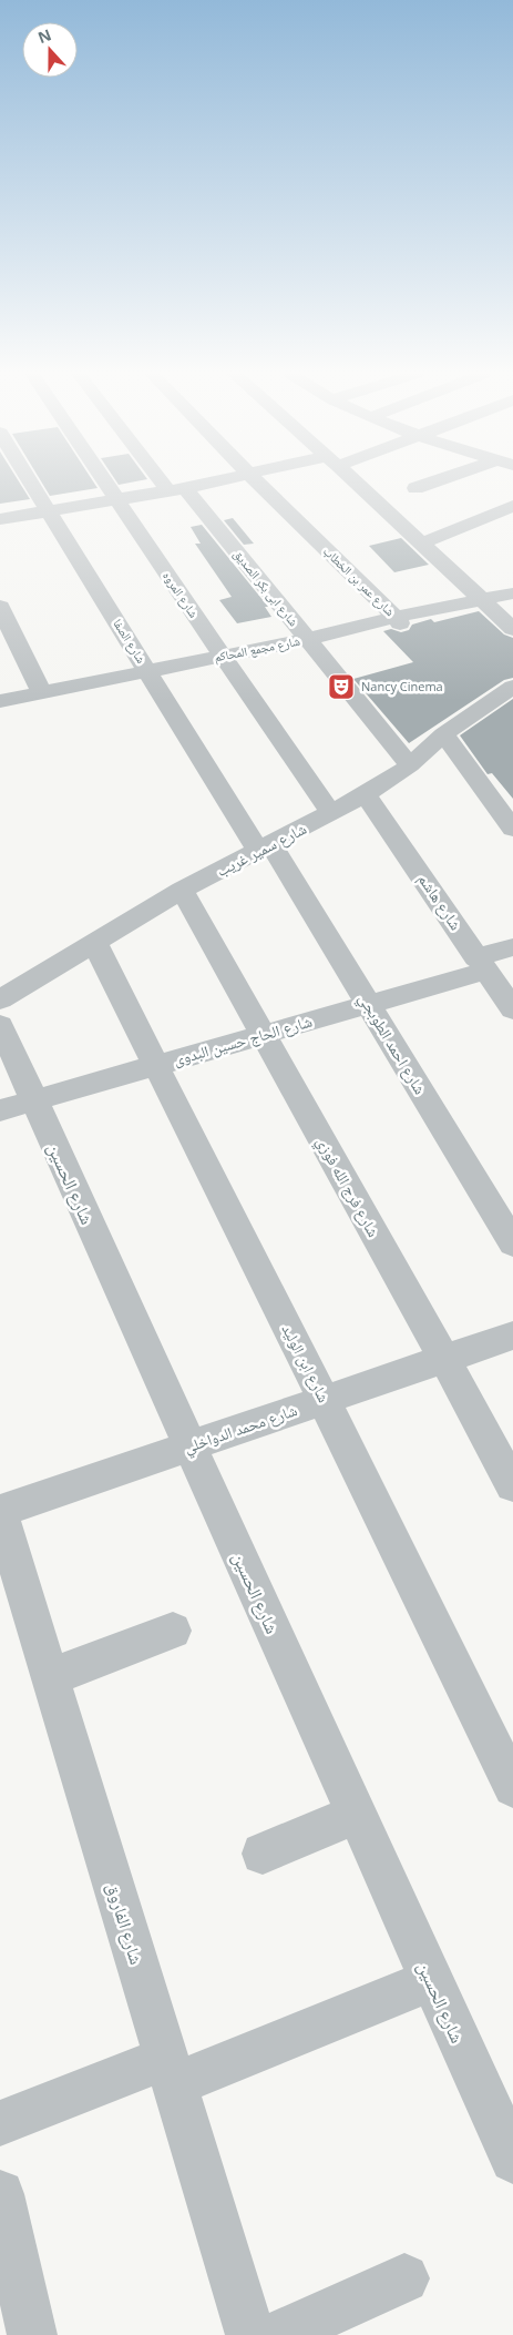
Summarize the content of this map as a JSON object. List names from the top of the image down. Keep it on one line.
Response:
{"streets":{"street":["شارع عمر بن الخطاب","شارع ابى بكر الصديق","شارع المروه","شارع الصفا","شارع مجمع المحاكم","شارع سمير غريب","شارع هاشم","شارع الحاج حسين البدوى","شارع احمد الطوبجي","شارع الحسين","شارع فرج الله فوزي","شارع ابن الوليد","شارع محمد الدواخلي","شارع الفاروق"]},"crossings":[["شارع عمر بن الخطاب","شارع مجمع المحاكم"],["شارع ابى بكر الصديق","شارع مجمع المحاكم"],["شارع ابى بكر الصديق","شارع سمير غريب"],["شارع المروه","شارع مجمع المحاكم"],["شارع المروه","شارع سمير غريب"],["شارع الصفا","شارع مجمع المحاكم"],["شارع الصفا","شارع سمير غريب"],["شارع الصفا","شارع احمد الطوبجي"],["شارع سمير غريب","شارع هاشم"],["شارع سمير غريب","شارع احمد الطوبجي"],["شارع سمير غريب","شارع فرج الله فوزي"],["شارع سمير غريب","شارع ابن الوليد"],["شارع هاشم","شارع الحاج حسين البدوى"],["شارع الحاج حسين البدوى","شارع احمد الطوبجي"],["شارع الحاج حسين البدوى","شارع الحسين"],["شارع الحاج حسين البدوى","شارع فرج الله فوزي"],["شارع الحاج حسين البدوى","شارع ابن الوليد"],["شارع الحسين","شارع محمد الدواخلي"],["شارع فرج الله فوزي","شارع محمد الدواخلي"],["شارع ابن الوليد","شارع محمد الدواخلي"],["شارع محمد الدواخلي","شارع الفاروق"]],"places":{"theatre":["Nancy Cinema"]},"north":"top"}
